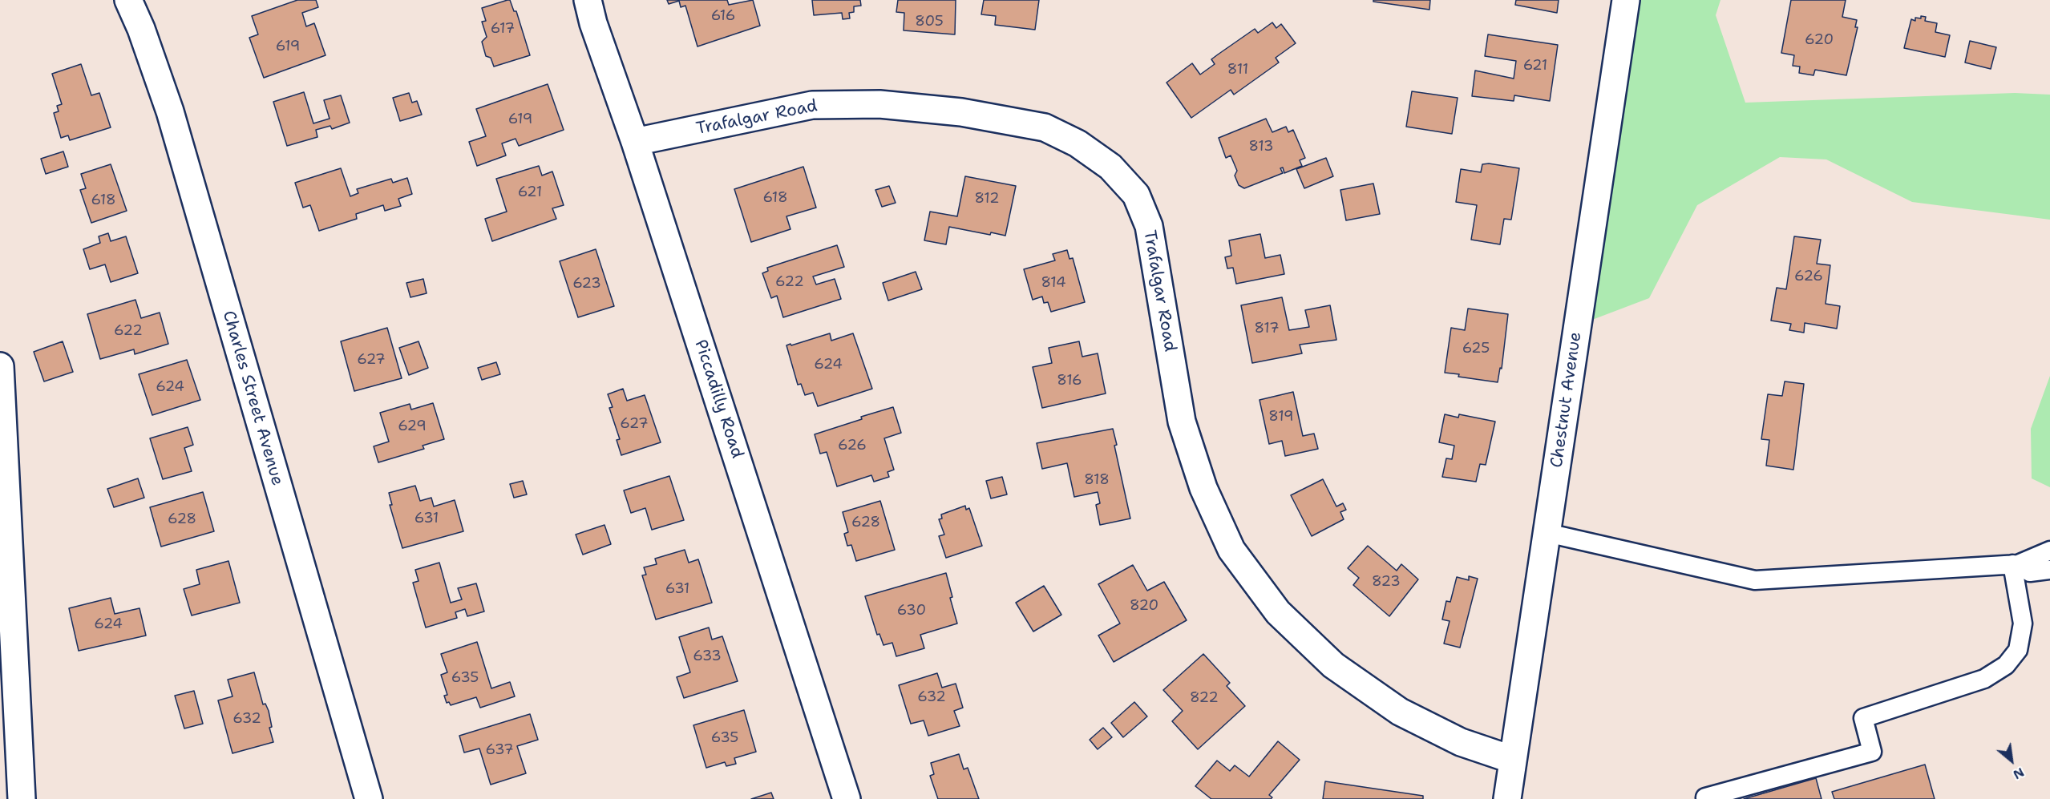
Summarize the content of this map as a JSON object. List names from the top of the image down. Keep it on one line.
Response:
{"streets":{"street":["Trafalgar Road","Charles Street Avenue","Piccadilly Road","Chestnut Avenue"]},"crossings":[["Trafalgar Road","Piccadilly Road"],["Trafalgar Road","Chestnut Avenue"]],"house_numbers":["616","805","617","620","619","621","811","619","813","621","618","812","618","626","622","814","623","817","622","625","627","624","816","624","819","627","629","626","818","631","628","628","823","631","820","630","624","633","635","632","822","632","635","637"],"north":"bottom right"}
